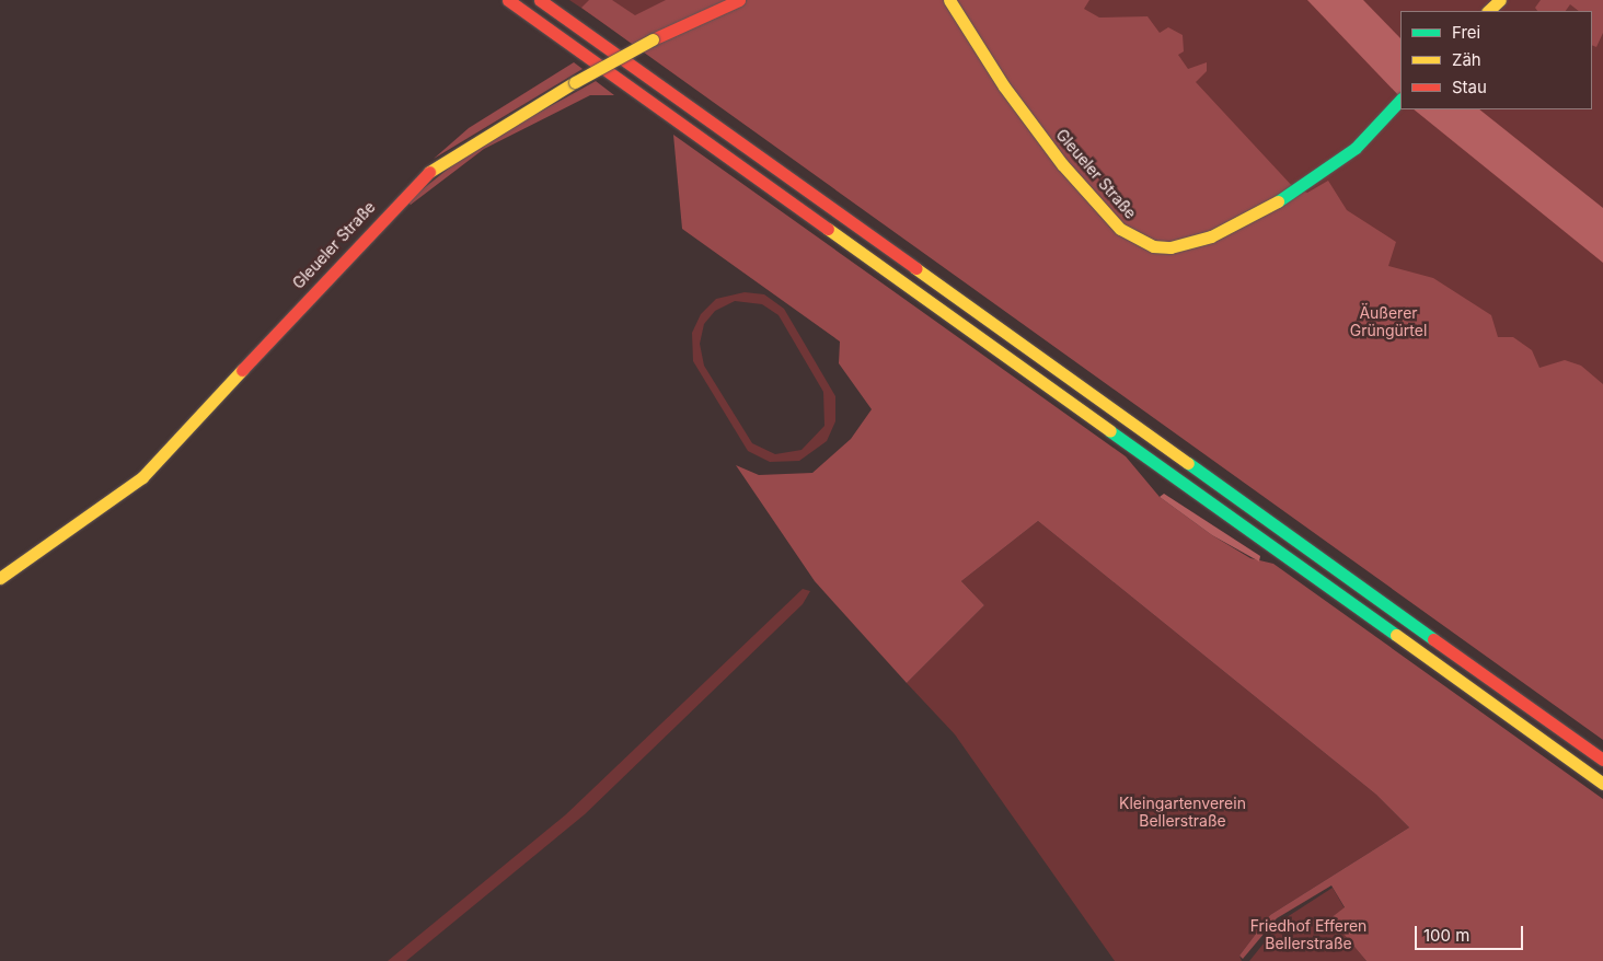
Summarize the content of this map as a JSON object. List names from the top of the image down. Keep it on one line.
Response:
{"streets":{"main road":["Gleueler Straße"]},"parks":["Äußerer Grüngürtel","Kleingartenverein Bellerstraße","Friedhof Efferen Bellerstraße"],"legend":["Frei","Zäh","Stau"],"scale_bar":"100 m"}
